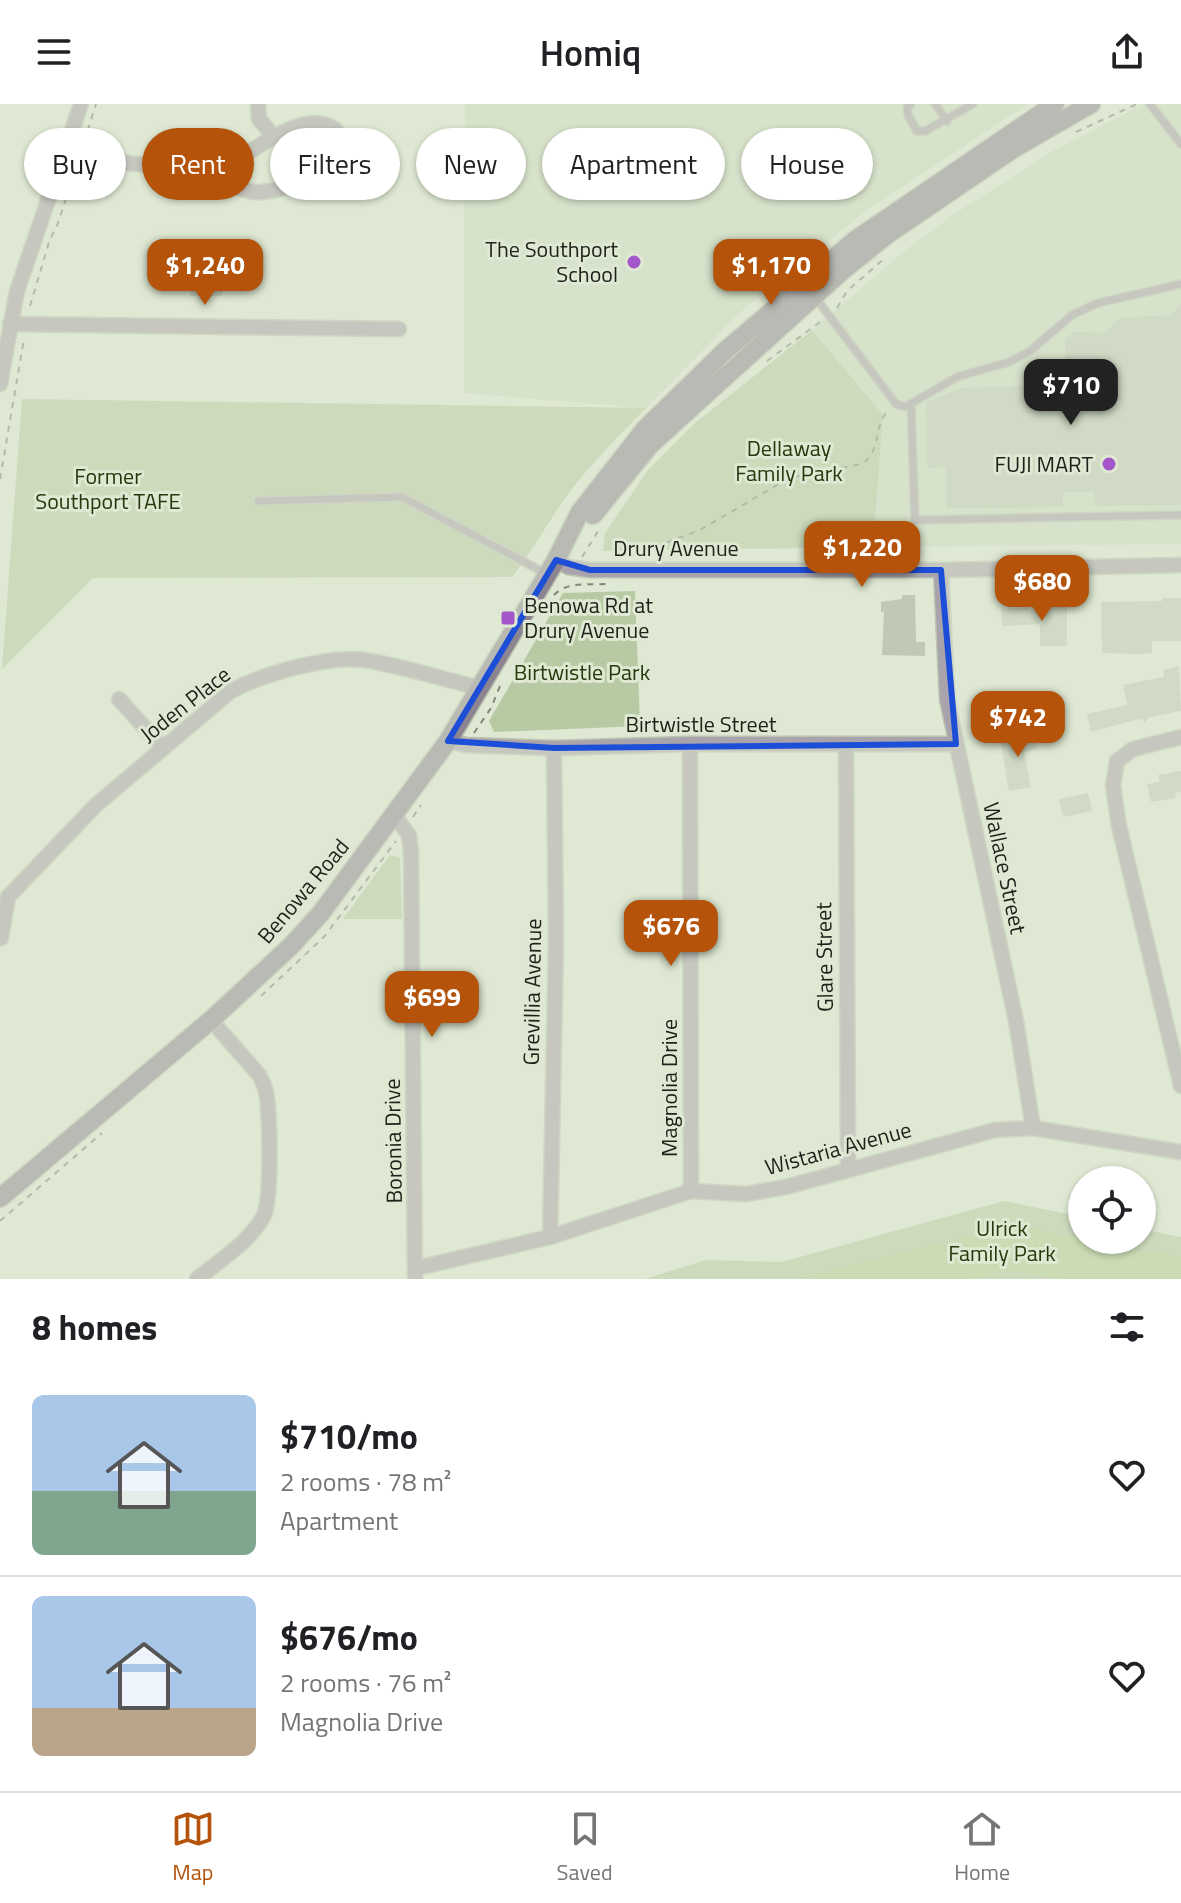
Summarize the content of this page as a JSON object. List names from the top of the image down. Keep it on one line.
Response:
{"streets":{"main road":["Benowa Road"],"street":["Drury Avenue","Joden Place","Birtwistle Street","Wallace Street","Glare Street","Grevillia Avenue","Magnolia Drive","Boronia Drive","Wistaria Avenue"]},"crossings":[["Drury Avenue","Wallace Street"],["Drury Avenue","Benowa Road"],["Joden Place","Benowa Road"],["Birtwistle Street","Wallace Street"],["Birtwistle Street","Benowa Road"],["Birtwistle Street","Glare Street"],["Birtwistle Street","Grevillia Avenue"],["Birtwistle Street","Magnolia Drive"],["Wallace Street","Wistaria Avenue"],["Benowa Road","Boronia Drive"],["Glare Street","Wistaria Avenue"],["Grevillia Avenue","Wistaria Avenue"],["Magnolia Drive","Wistaria Avenue"],["Boronia Drive","Wistaria Avenue"]],"parks":["Dellaway Family Park","Former Southport TAFE","Birtwistle Park","Ulrick Family Park"],"places":{"other":["The Southport School","FUJI MART"],"transit":["Benowa Rd at Drury Avenue"]},"page":{"header":"Homiq","chip":["Buy","Rent","Filters","New","Apartment","House"],"price":["$1,240","$1,170","$710","$1,220","$680","$742","$676","$699"],"heading":"8 homes","list":[{"name":"$710/mo","note":"2 rooms · 78 m² · Apartment"},{"name":"$676/mo","note":"2 rooms · 76 m² · Magnolia Drive"}],"tabs":["Map","Saved","Home"]}}
